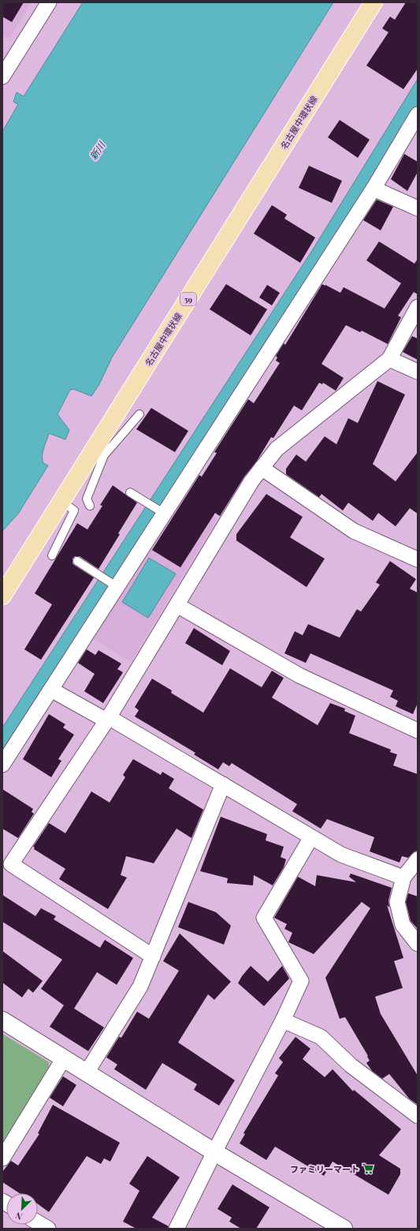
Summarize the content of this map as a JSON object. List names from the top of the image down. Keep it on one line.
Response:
{"streets":{"main road":["名古屋中環状線","59"]},"water":["新川"],"places":{"supermarket":["ファミリーマート"]},"north":"bottom left"}
